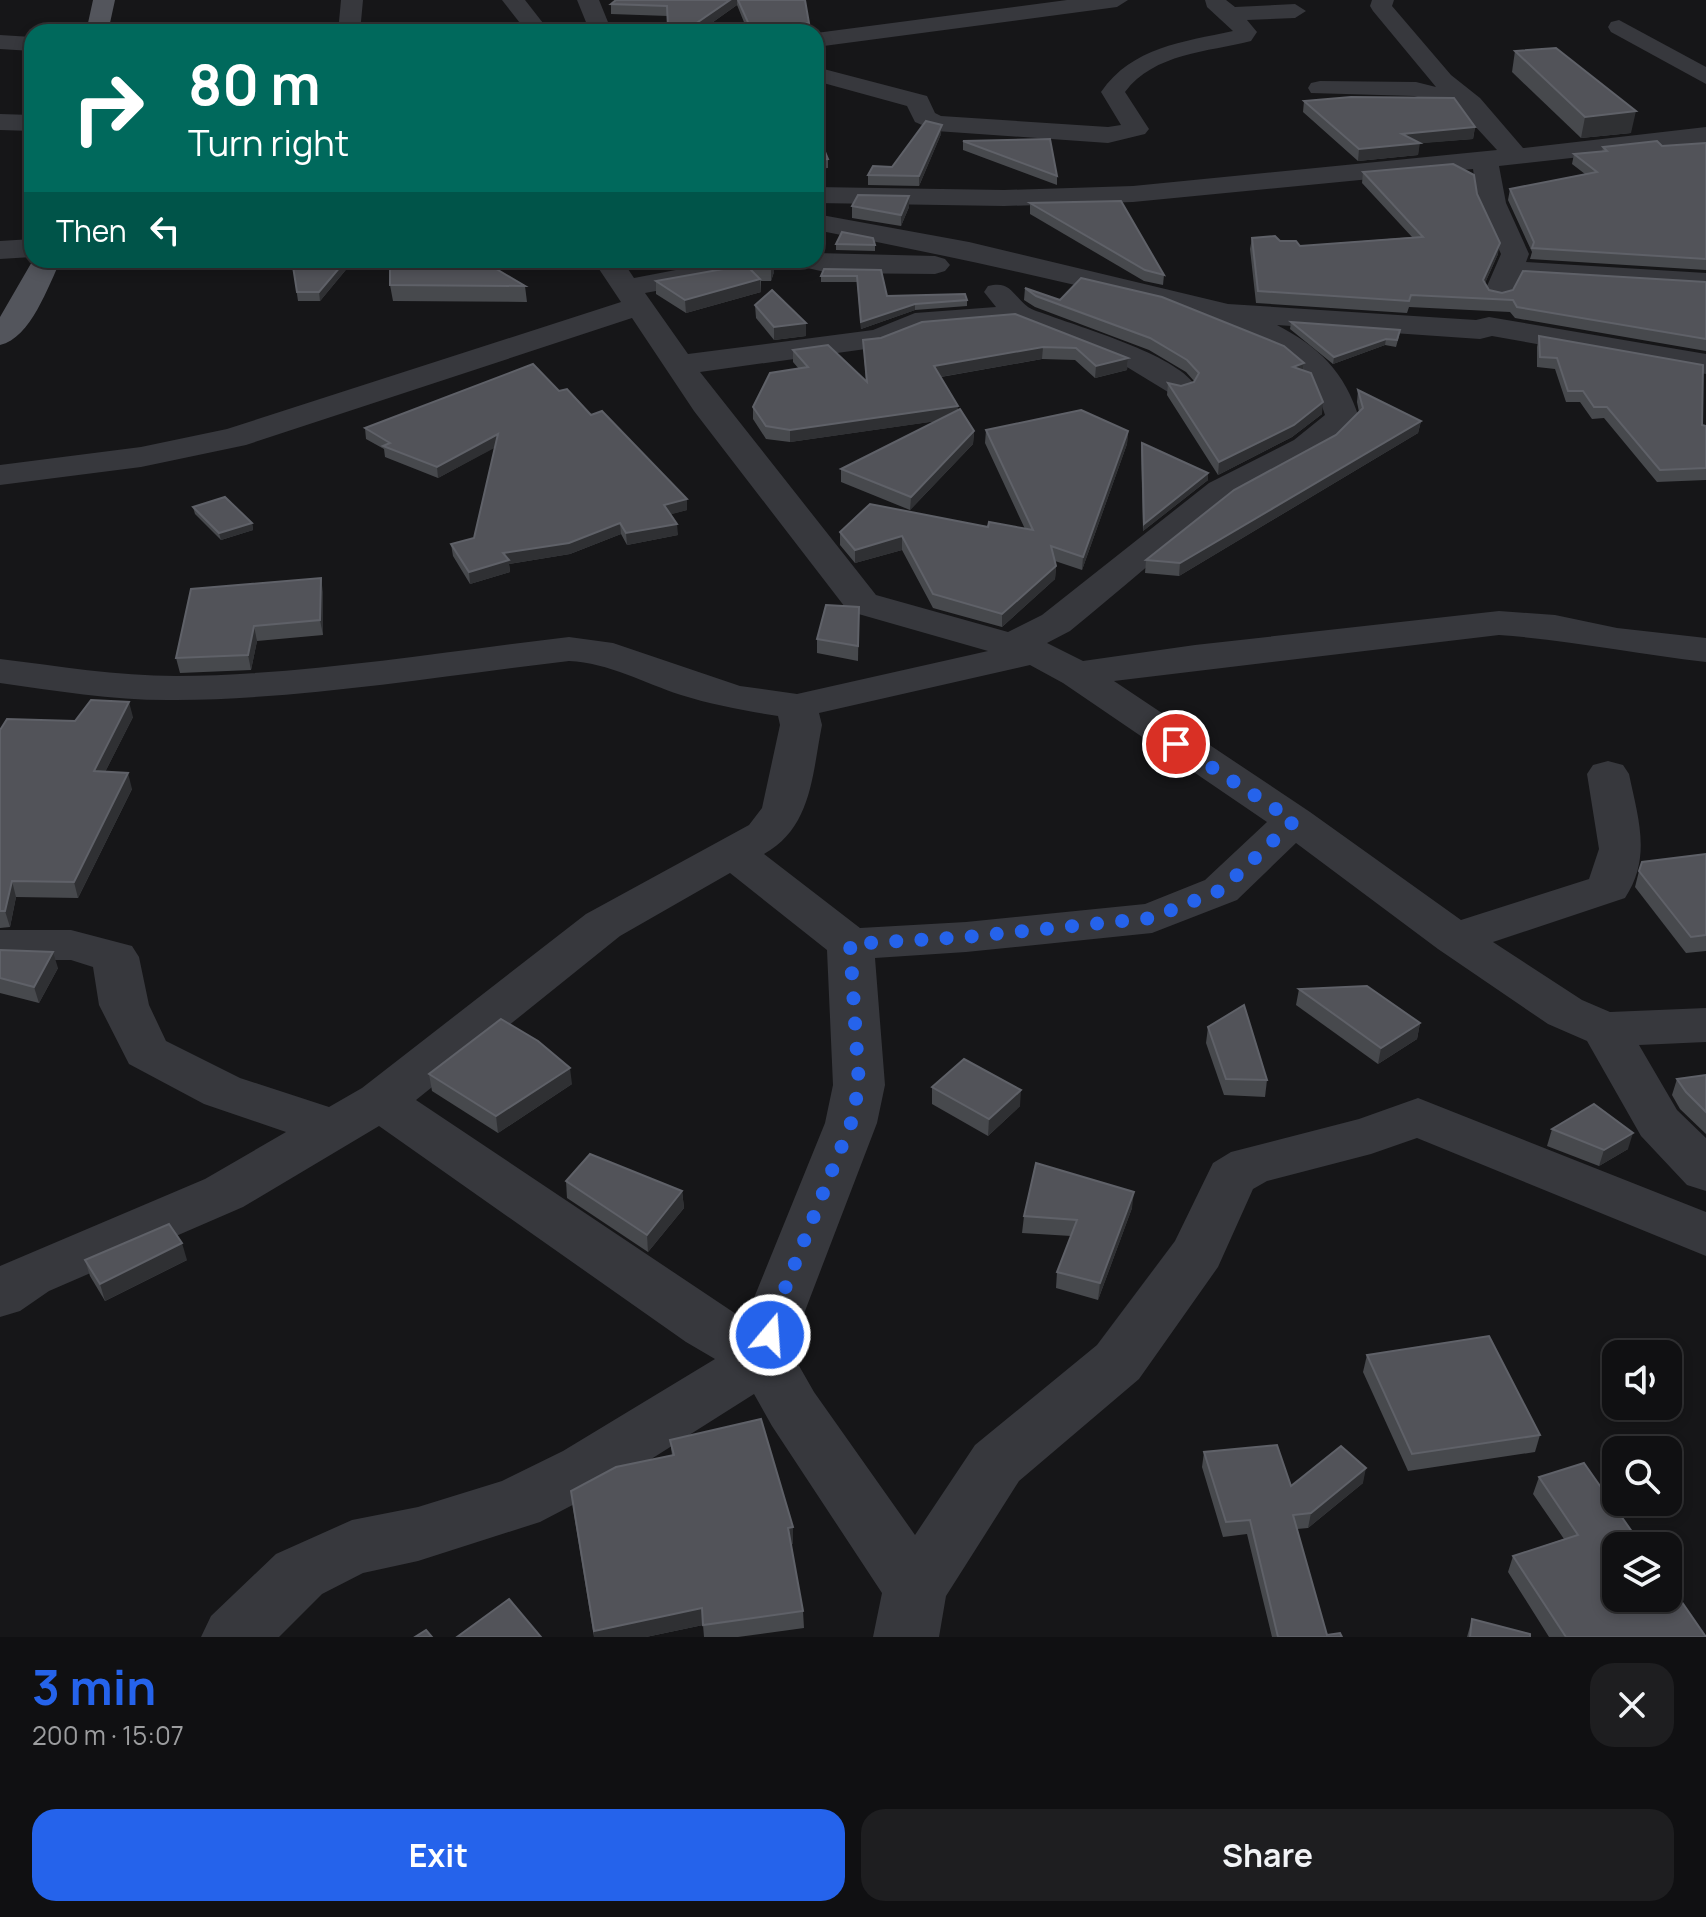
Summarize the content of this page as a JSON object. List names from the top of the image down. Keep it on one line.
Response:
{"page":{"turn":["80 m","Turn right"],"then":"Then","heading":["3 min","200 m · 15:07"],"buttons":["Exit","Share"]}}
